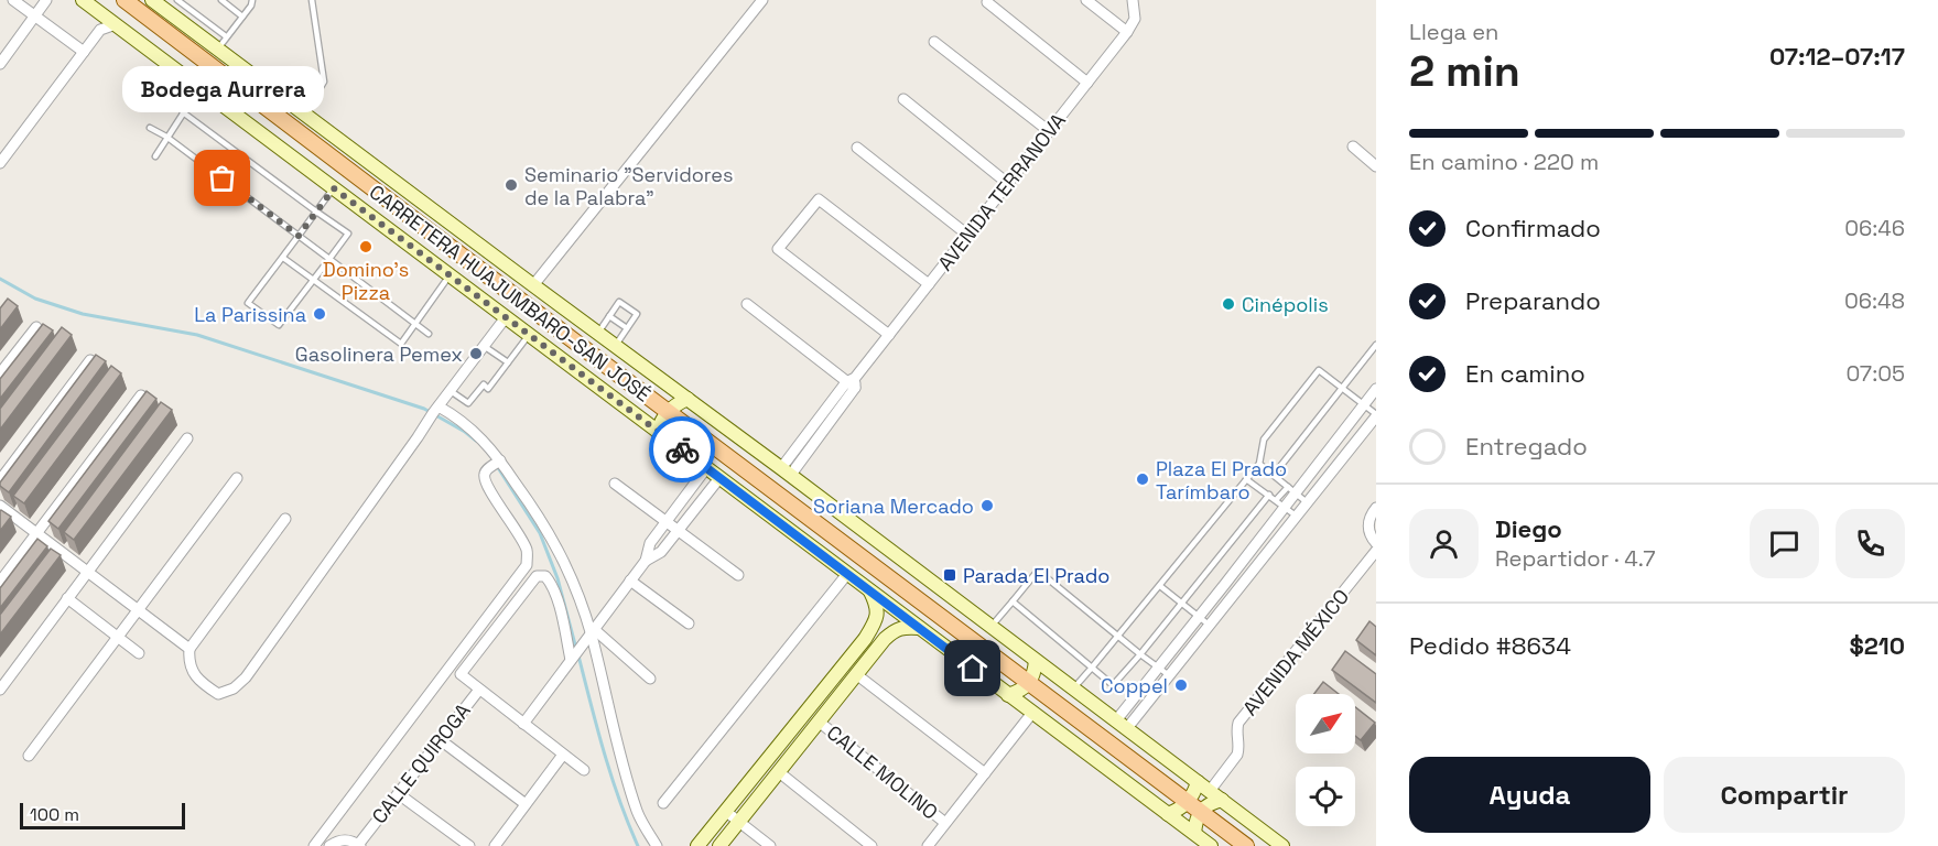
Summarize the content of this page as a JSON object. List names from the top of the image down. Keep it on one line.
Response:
{"streets":{"main road":["CARRETERA HUAJUMBARO-SAN JOSÉ"],"street":["AVENIDA TERRANOVA","AVENIDA MÉXICO","CALLE QUIROGA","CALLE MOLINO"]},"places":{"other":["Bodega Aurrera","Seminario \"Servidores de la Palabra\"","Domino's Pizza","Cinépolis","La Parissina","Gasolinera Pemex","Plaza El Prado Tarímbaro","Soriana Mercado","Coppel"],"transit":["Parada El Prado"]},"scale_bar":"100 m","north":"top right","page":{"heading":["2 min","Llega en","07:12–07:17"],"panel":["Diego","Repartidor · 4.7","Pedido #8634","$210"],"bubble":"Bodega Aurrera","bar":"En camino · 220 m","list":[["Confirmado","06:46"],["Preparando","06:48"],["En camino","07:05"],"Entregado"],"buttons":["Ayuda","Compartir"],"scale":"100 m"}}
